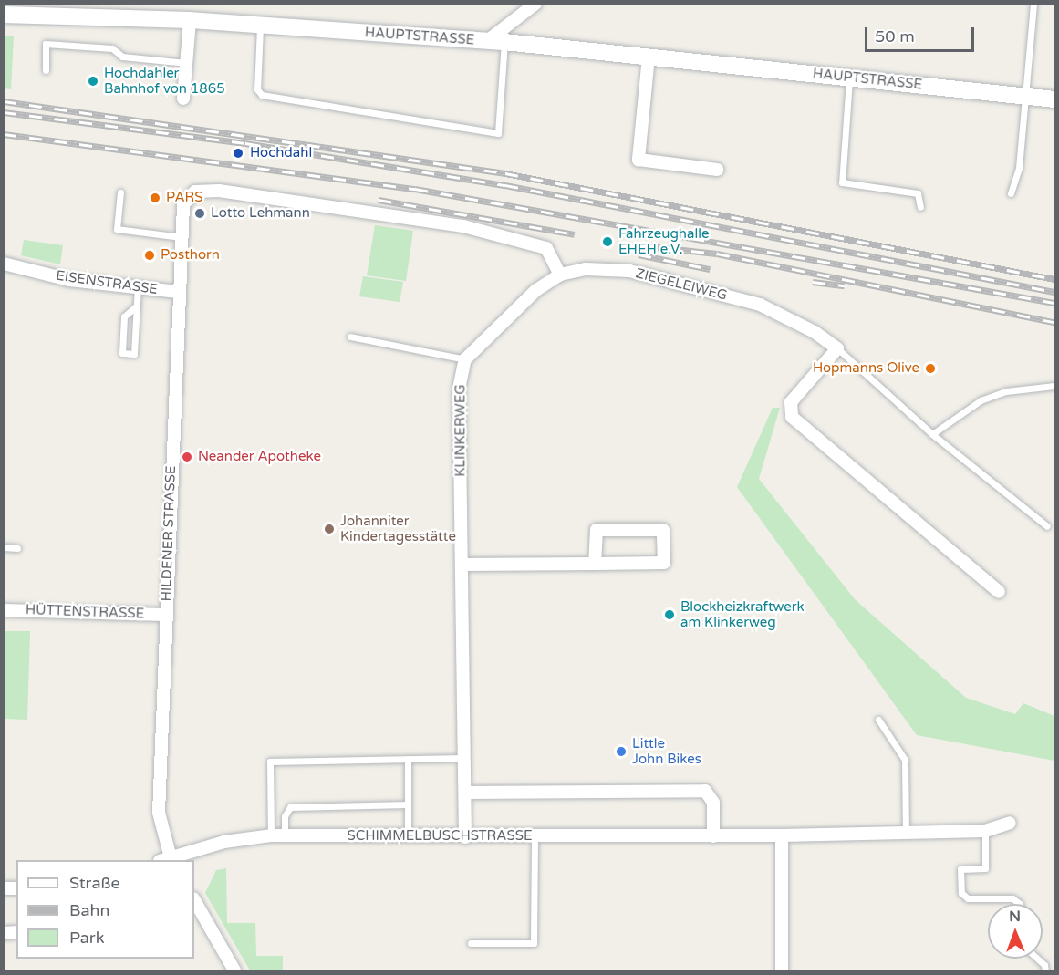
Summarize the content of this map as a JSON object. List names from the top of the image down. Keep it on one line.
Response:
{"streets":{"street":["HAUPTSTRASSE","EISENSTRASSE","ZIEGELEIWEG","KLINKERWEG","HILDENER STRASSE","HÜTTENSTRASSE","SCHIMMELBUSCHSTRASSE"]},"crossings":[["EISENSTRASSE","HILDENER STRASSE"],["ZIEGELEIWEG","HILDENER STRASSE"],["KLINKERWEG","SCHIMMELBUSCHSTRASSE"],["HILDENER STRASSE","HÜTTENSTRASSE"]],"places":["Hochdahler Bahnhof von 1865","Hochdahl","PARS","Lotto Lehmann","Fahrzeughalle EHEH e.V.","Posthorn","Hopmanns Olive","Neander Apotheke","Johanniter Kindertagesstätte","Blockheizkraftwerk am Klinkerweg","Little John Bikes"],"legend":["Straße","Bahn","Park"],"scale_bar":"50 m","north":"top"}
